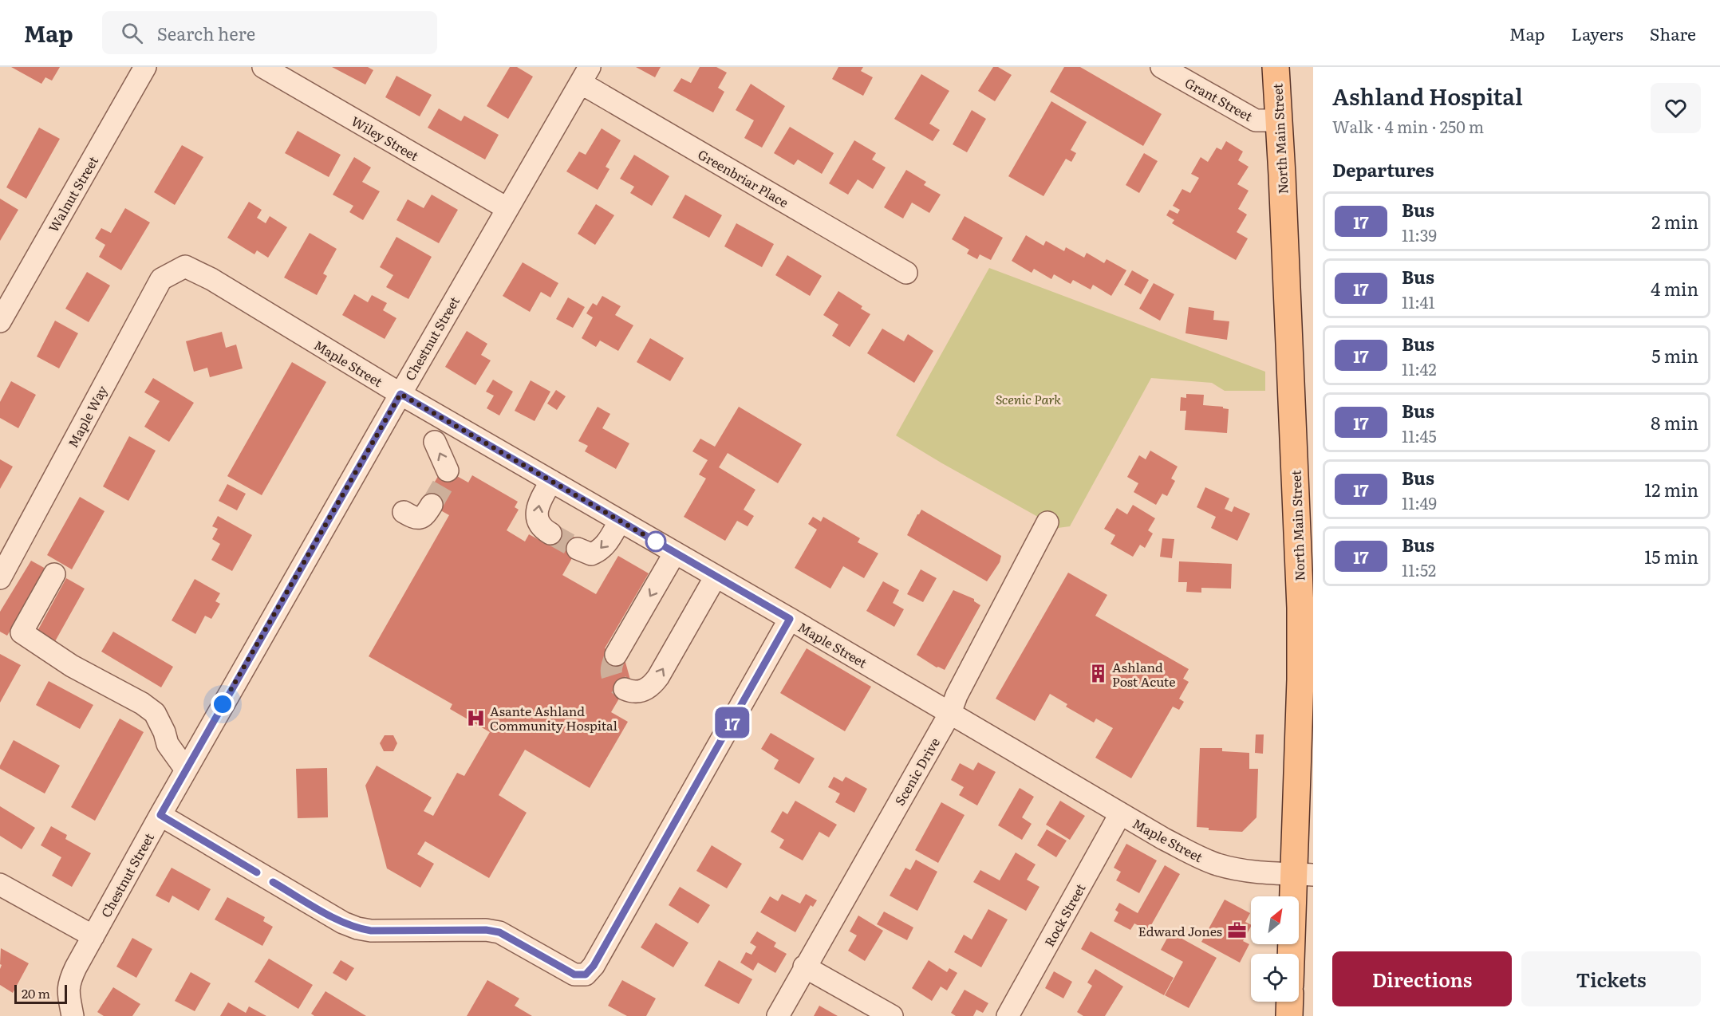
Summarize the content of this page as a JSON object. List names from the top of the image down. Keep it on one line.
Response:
{"streets":{"main road":["North Main Street"],"street":["Grant Street","Wiley Street","Greenbriar Place","Walnut Street","Chestnut Street","Maple Street","Maple Way","Scenic Drive","Rock Street"]},"crossings":[["Grant Street","North Main Street"],["Wiley Street","Chestnut Street"],["North Main Street","Maple Street"],["Greenbriar Place","Chestnut Street"],["Chestnut Street","Maple Street"],["Maple Street","Maple Way"],["Maple Street","Scenic Drive"],["Maple Street","Rock Street"]],"parks":["Scenic Park"],"places":{"building":["Ashland Post Acute"],"hospital":["Asante Ashland Community Hospital"],"office":["Edward Jones"]},"lines":["bus line 17"],"scale_bar":"20 m","north":"top right","page":{"header":"Map","search":"Search here","nav":["Map","Layers","Share"],"on_map":"17","heading":[["Ashland Hospital","Walk · 4 min · 250 m"],"Departures"],"list":[{"mark":"17","name":"Bus","note":"11:39","value":"2 min"},{"mark":"17","name":"Bus","note":"11:41","value":"4 min"},{"mark":"17","name":"Bus","note":"11:42","value":"5 min"},{"mark":"17","name":"Bus","note":"11:45","value":"8 min"},{"mark":"17","name":"Bus","note":"11:49","value":"12 min"},{"mark":"17","name":"Bus","note":"11:52","value":"15 min"}],"buttons":["Directions","Tickets"],"scale":"20 m"}}
